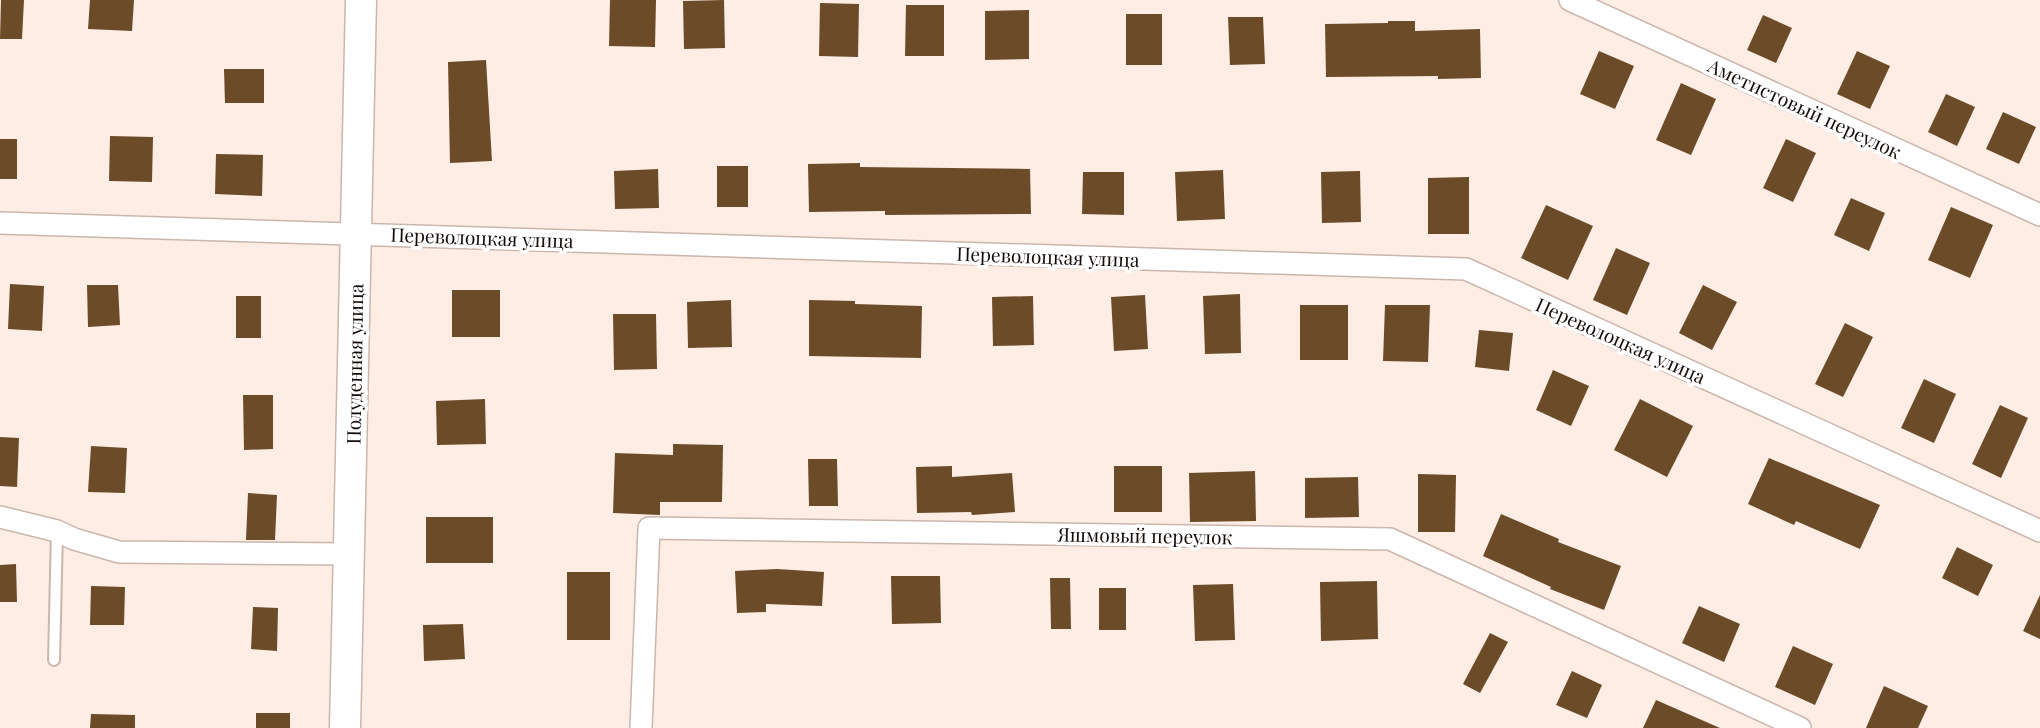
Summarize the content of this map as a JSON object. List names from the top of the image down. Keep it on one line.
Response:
{"streets":{"street":["Аметистовый переулок","Переволоцкая улица","Полуденная улица","Яшмовый переулок"]},"crossings":[["Переволоцкая улица","Полуденная улица"]]}
